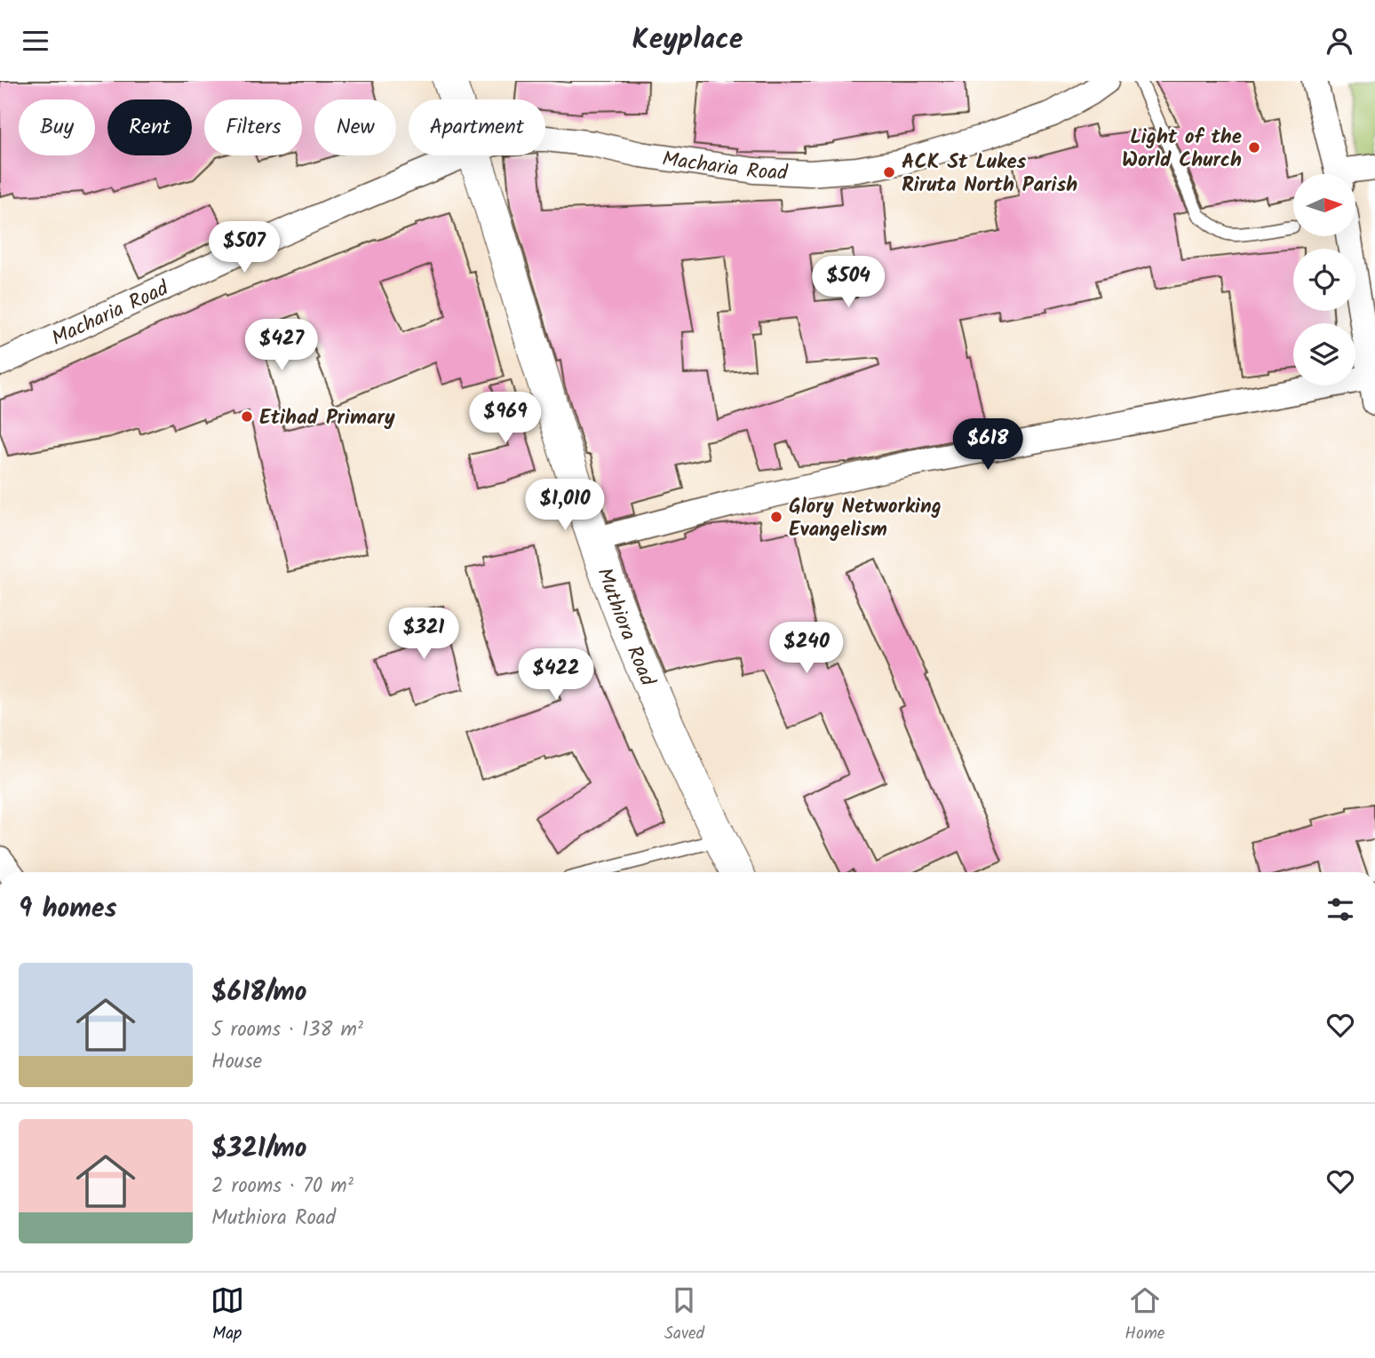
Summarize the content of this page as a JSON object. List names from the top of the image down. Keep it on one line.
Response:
{"streets":{"street":["Macharia Road","Muthiora Road"]},"places":["Light of the World Church","ACK St Lukes Riruta North Parish","Etihad Primary","Glory Networking Evangelism"],"north":"right","page":{"header":"Keyplace","chip":["Buy","Rent","Filters","New","Apartment"],"price":["$507","$504","$427","$969","$618","$1,010","$321","$240","$422"],"heading":"9 homes","list":[{"name":"$618/mo","note":"5 rooms · 138 m² · House"},{"name":"$321/mo","note":"2 rooms · 70 m² · Muthiora Road"}],"tabs":["Map","Saved","Home"]}}
